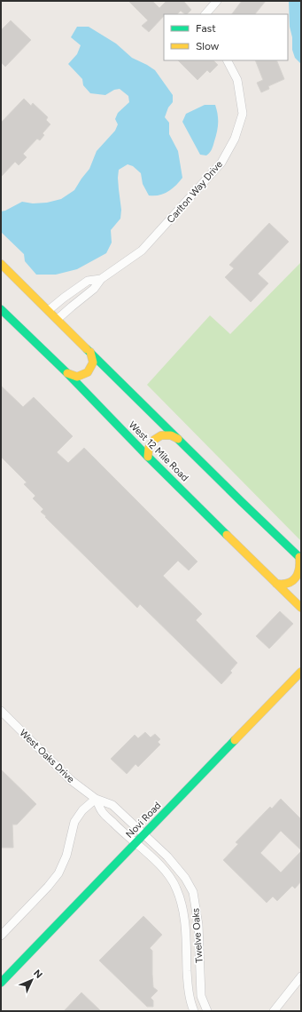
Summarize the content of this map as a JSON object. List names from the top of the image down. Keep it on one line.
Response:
{"streets":{"main road":["West 12 Mile Road","Novi Road"],"street":["Carlton Way Drive","West Oaks Drive","Twelve Oaks"]},"crossings":[["West Oaks Drive","Novi Road"],["West Oaks Drive","Twelve Oaks"],["Novi Road","Twelve Oaks"]],"legend":["Fast","Slow"],"north":"top right"}
